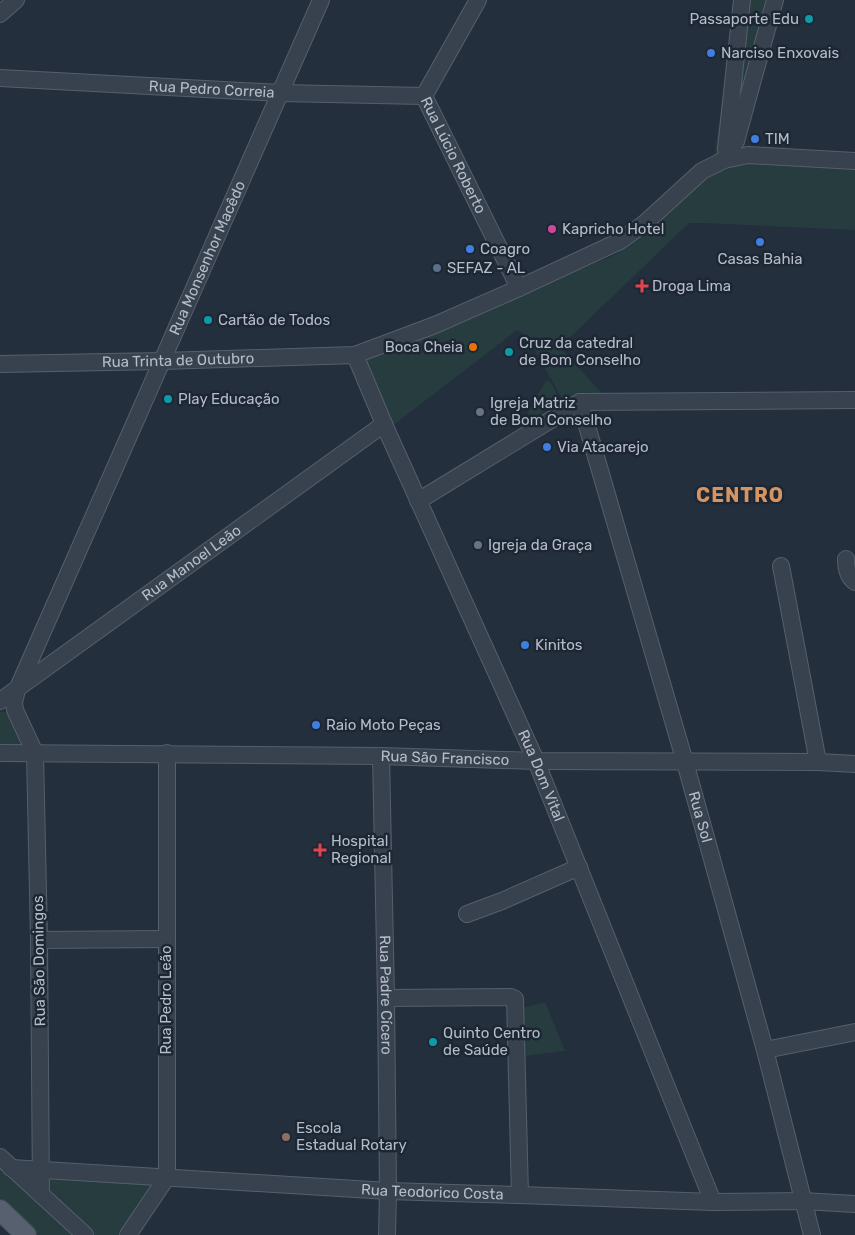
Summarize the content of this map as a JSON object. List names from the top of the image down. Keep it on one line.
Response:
{"streets":{"street":["Rua Pedro Correia","Rua Lúcio Roberto","Rua Monsenhor Macêdo","Rua Trinta de Outubro","Rua Manoel Leão","Rua São Francisco","Rua Dom Vital","Rua Sol","Rua São Domingos","Rua Padre Cícero","Rua Pedro Leão","Rua Teodorico Costa"]},"crossings":[["Rua Pedro Correia","Rua Lúcio Roberto"],["Rua Pedro Correia","Rua Monsenhor Macêdo"],["Rua Lúcio Roberto","Rua Trinta de Outubro"],["Rua Monsenhor Macêdo","Rua Trinta de Outubro"],["Rua Monsenhor Macêdo","Rua Manoel Leão"],["Rua Monsenhor Macêdo","Rua São Francisco"],["Rua Monsenhor Macêdo","Rua São Domingos"],["Rua Trinta de Outubro","Rua Dom Vital"],["Rua Manoel Leão","Rua Dom Vital"],["Rua São Francisco","Rua Dom Vital"],["Rua São Francisco","Rua Sol"],["Rua São Francisco","Rua São Domingos"],["Rua São Francisco","Rua Padre Cícero"],["Rua São Francisco","Rua Pedro Leão"],["Rua Dom Vital","Rua Teodorico Costa"],["Rua Sol","Rua Teodorico Costa"],["Rua São Domingos","Rua Teodorico Costa"],["Rua Padre Cícero","Rua Teodorico Costa"],["Rua Pedro Leão","Rua Teodorico Costa"]],"districts":["CENTRO"],"places":{"other":["Passaporte Edu","Narciso Enxovais","TIM","Kapricho Hotel","Casas Bahia","Coagro","SEFAZ - AL","Cartão de Todos","Boca Cheia","Cruz da catedral de Bom Conselho","Play Educação","Igreja Matriz de Bom Conselho","Via Atacarejo","Igreja da Graça","Kinitos","Raio Moto Peças","Quinto Centro de Saúde","Escola Estadual Rotary"],"health":["Droga Lima","Hospital Regional"]}}
